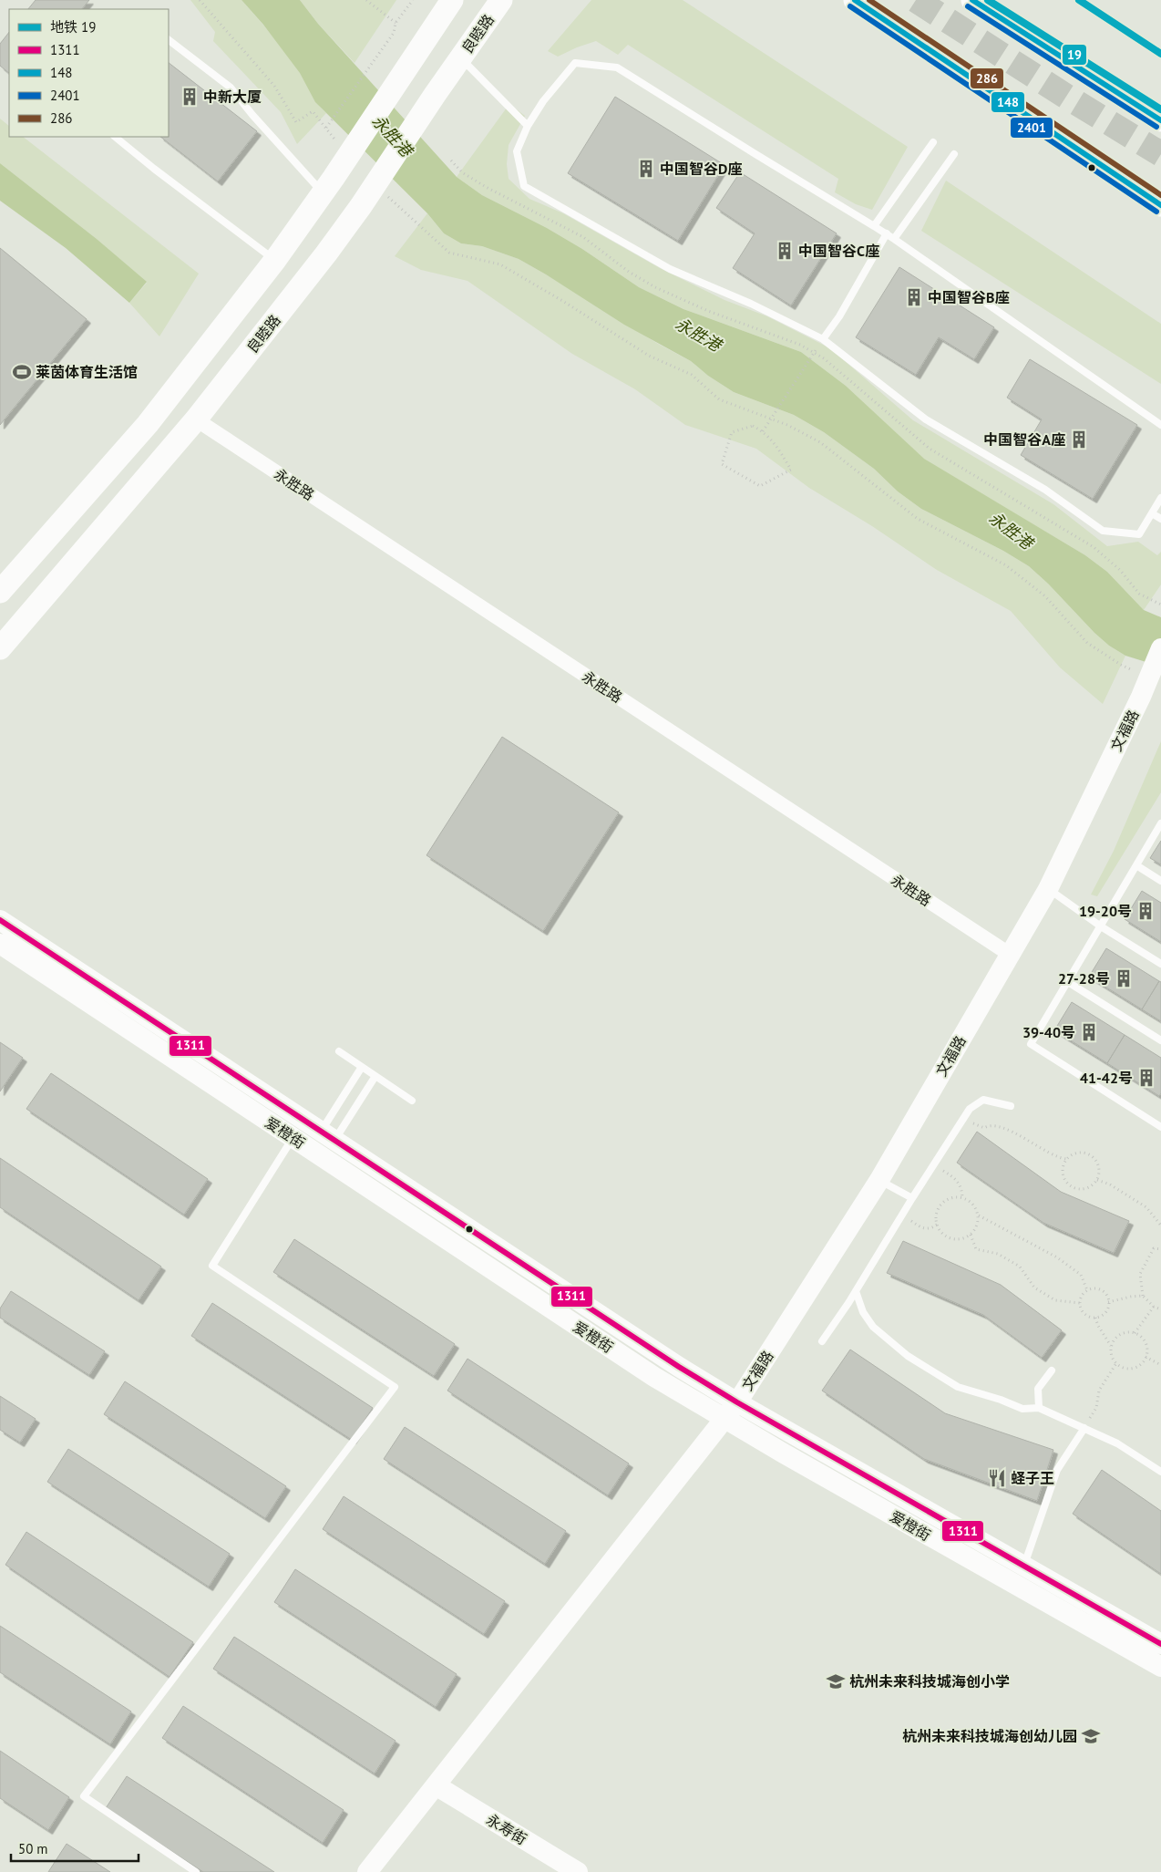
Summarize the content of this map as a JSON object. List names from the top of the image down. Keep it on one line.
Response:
{"streets":{"main road":["良睦路"],"street":["永胜路","文福路","爱橙街","永寿街"]},"crossings":[["良睦路","永胜路"],["永胜路","文福路"],["文福路","爱橙街"],["文福路","永寿街"]],"water":["永胜港"],"places":{"building":["中新大厦","中国智谷D座","中国智谷C座","中国智谷B座","中国智谷A座","19-20号","27-28号","39-40号","41-42号"],"sports":["莱茵体育生活馆"],"restaurant":["蛏子王"],"school or university":["杭州未来科技城海创小学","杭州未来科技城海创幼儿园"]},"lines":["metro line 19","transit line 148","transit line 286","transit line 2401","transit line 1311"],"legend":["地铁 19","1311","148","2401","286"],"scale_bar":"50 m"}
